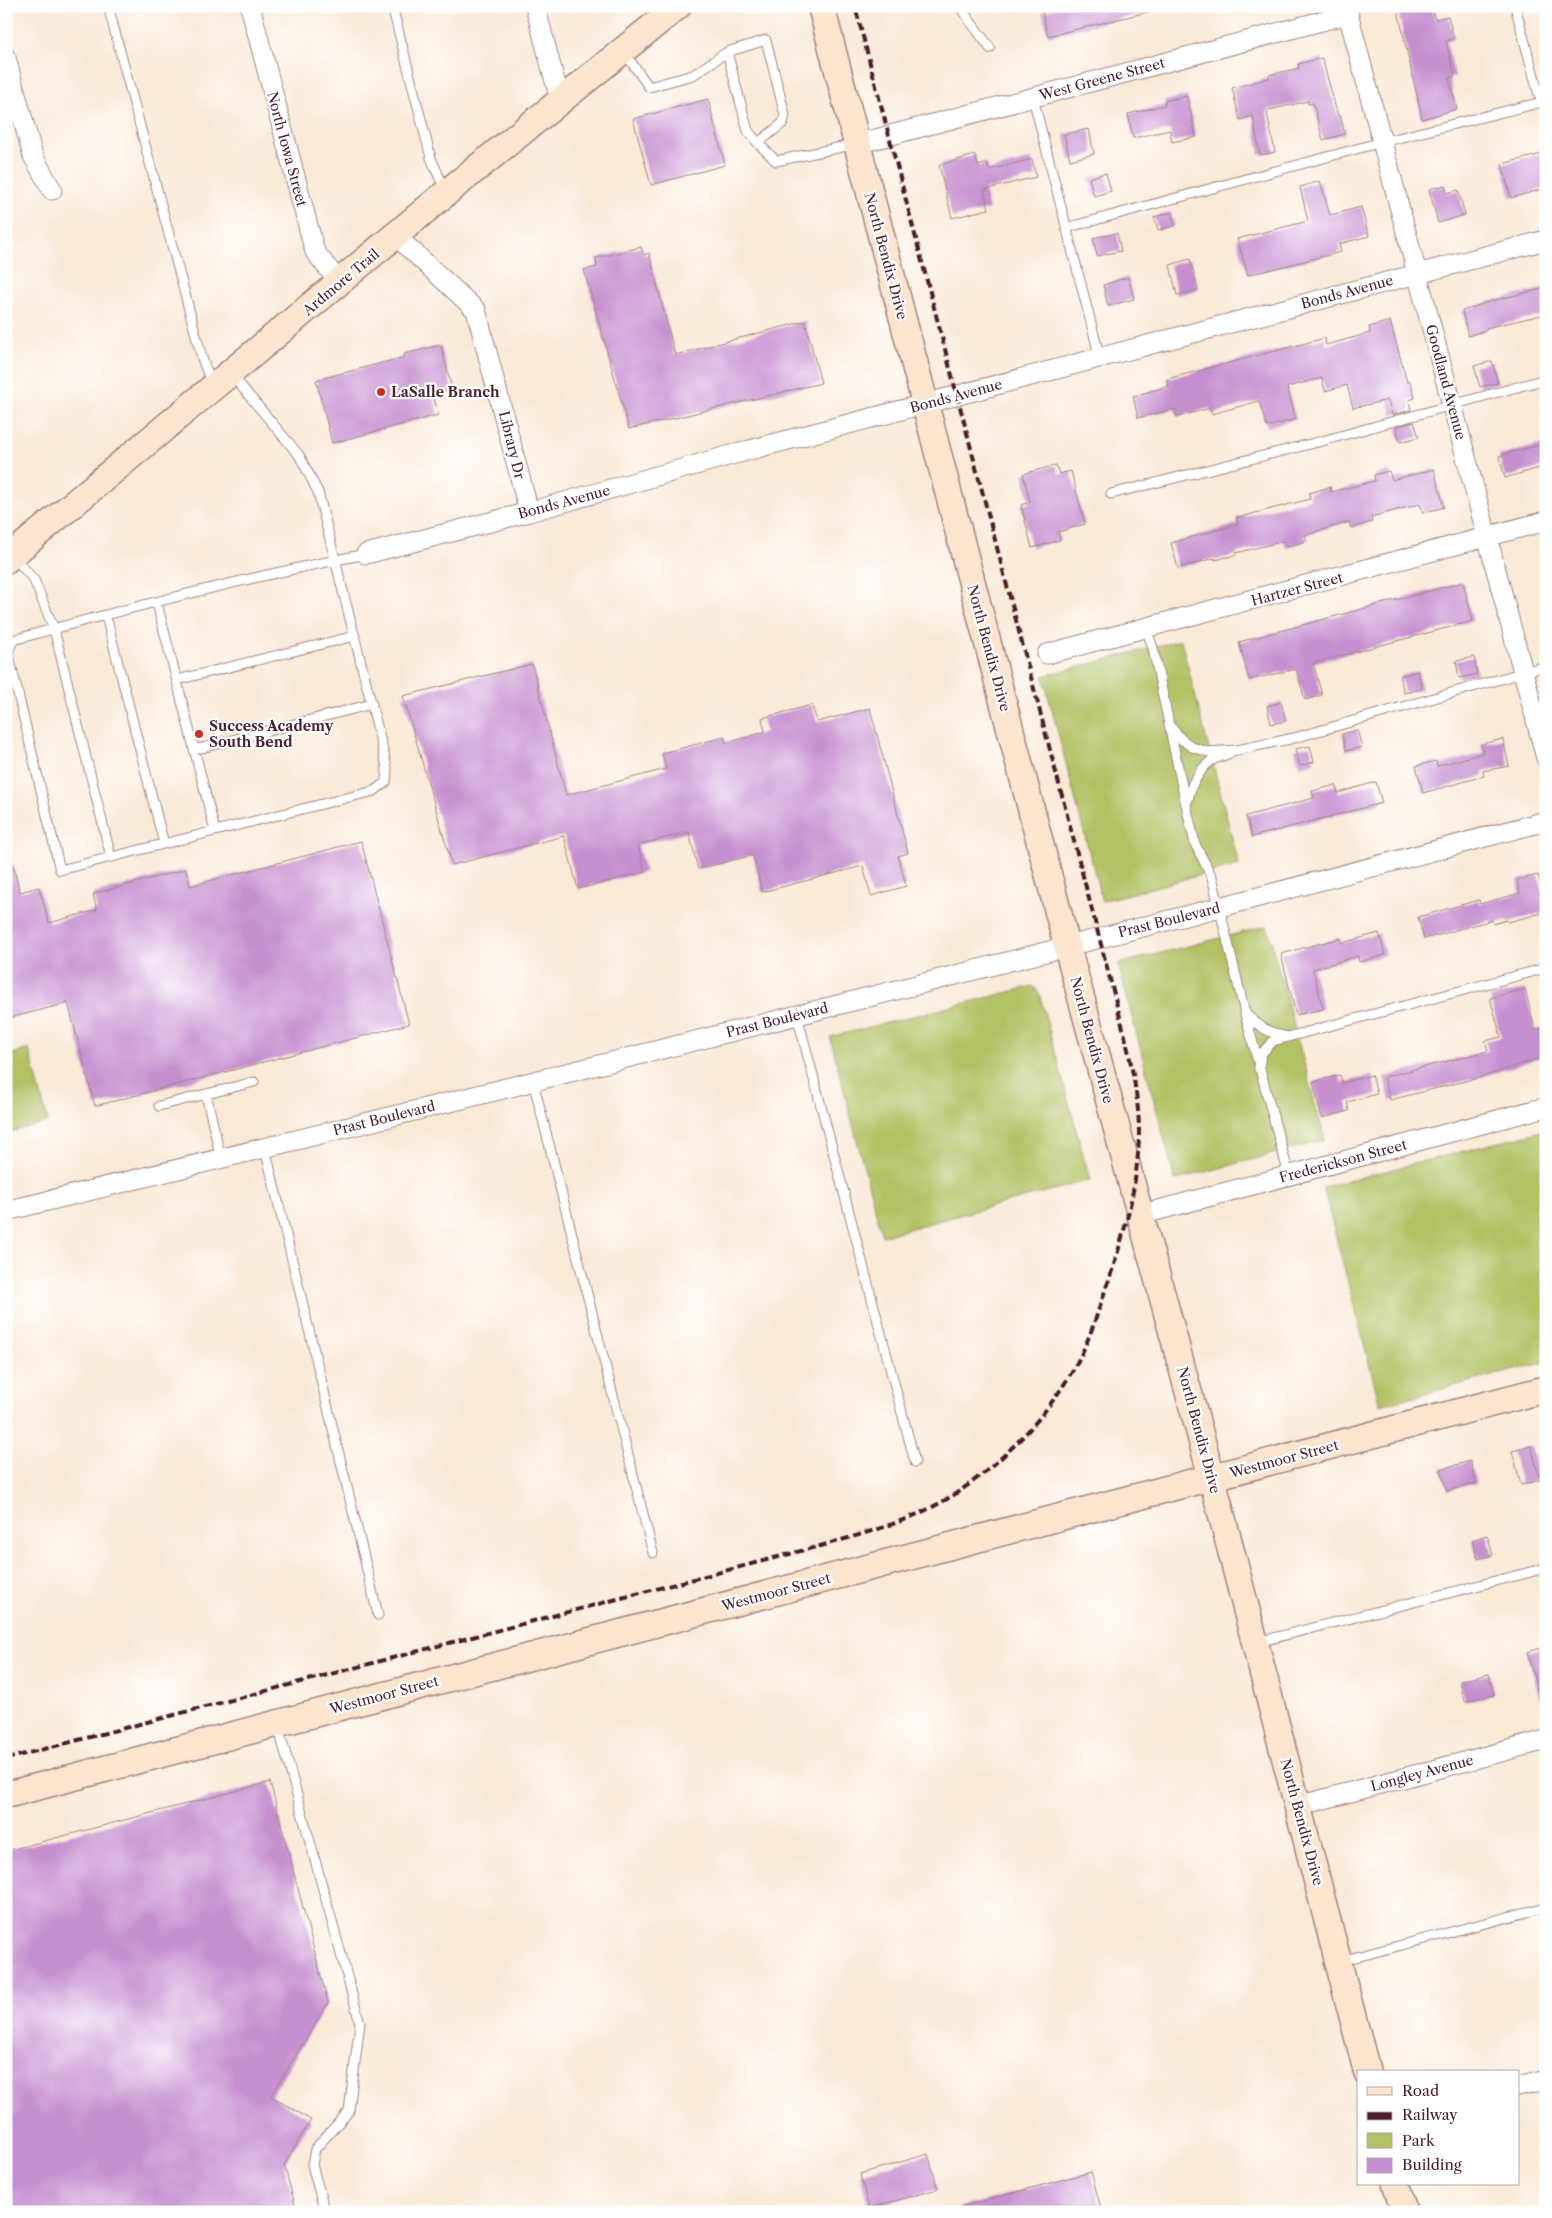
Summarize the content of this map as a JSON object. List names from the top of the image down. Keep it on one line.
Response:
{"streets":{"street":["West Greene Street","North Iowa Street","North Bendix Drive","Ardmore Trail","Bonds Avenue","Goodland Avenue","Library Dr","Hartzer Street","Prast Boulevard","Frederickson Street","Westmoor Street","Longley Avenue"]},"crossings":[["West Greene Street","North Bendix Drive"],["West Greene Street","Goodland Avenue"],["North Iowa Street","Ardmore Trail"],["North Bendix Drive","Bonds Avenue"],["North Bendix Drive","Prast Boulevard"],["North Bendix Drive","Frederickson Street"],["North Bendix Drive","Westmoor Street"],["North Bendix Drive","Longley Avenue"],["Ardmore Trail","Library Dr"],["Bonds Avenue","Goodland Avenue"],["Bonds Avenue","Library Dr"],["Goodland Avenue","Hartzer Street"]],"places":["LaSalle Branch","Success Academy South Bend"],"legend":["Road","Railway","Park","Building"]}
